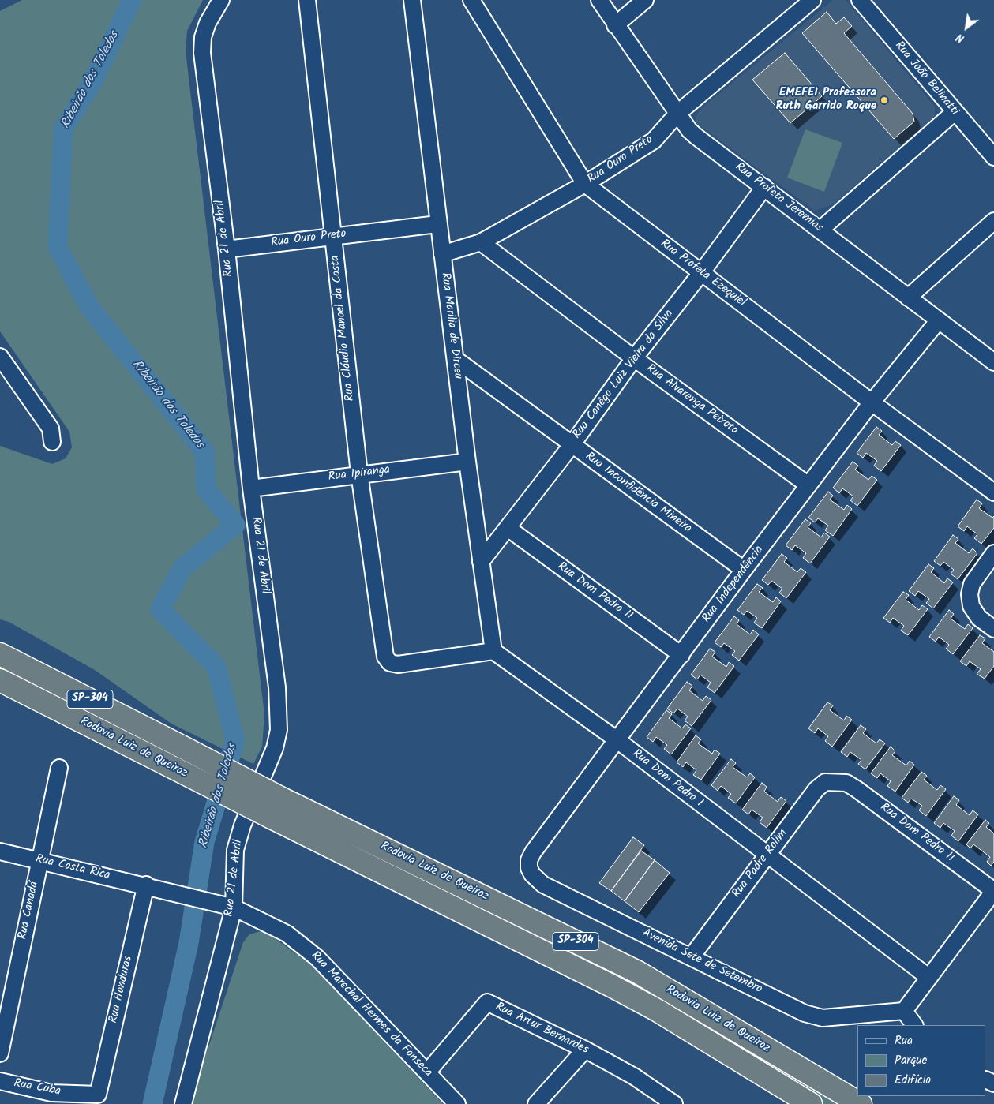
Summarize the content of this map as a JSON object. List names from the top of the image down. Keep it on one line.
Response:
{"streets":{"highway":["SP-304","Rodovia Luiz de Queiroz"],"street":["Rua João Belinatti","Rua Ouro Preto","Rua Profeta Jeremias","Rua 21 de Abril","Rua Profeta Ezequiel","Rua Marilia de Dirceu","Rua Cláudio Manoel da Costa","Rua Conêgo Luiz Vieira da Silva","Rua Alvarenga Peixoto","Rua Ipiranga","Rua Inconfidência Mineira","Rua Independência","Rua Dom Pedro II","Rua Dom Pedro I","Rua Padre Rolim","Rua Costa Rica","Rua Canadá","Avenida Sete de Setembro","Rua Honduras","Rua Marechal Hermes da Fonseca","Rua Artur Bernardes","Rua Cuba"]},"crossings":[["Rua Ouro Preto","Rua Profeta Jeremias"],["Rua Ouro Preto","Rua 21 de Abril"],["Rua Ouro Preto","Rua Profeta Ezequiel"],["Rua Ouro Preto","Rua Marilia de Dirceu"],["Rua Ouro Preto","Rua Cláudio Manoel da Costa"],["Rua Ouro Preto","Rua Alvarenga Peixoto"],["Rua Profeta Jeremias","Rua Conêgo Luiz Vieira da Silva"],["Rua Profeta Jeremias","Rua Independência"],["Rua 21 de Abril","Rua Ipiranga"],["Rua 21 de Abril","Rua Marechal Hermes da Fonseca"],["Rua Profeta Ezequiel","Rua Conêgo Luiz Vieira da Silva"],["Rua Profeta Ezequiel","Rua Independência"],["Rua Marilia de Dirceu","Rua Cláudio Manoel da Costa"],["Rua Marilia de Dirceu","Rua Conêgo Luiz Vieira da Silva"],["Rua Marilia de Dirceu","Rua Ipiranga"],["Rua Marilia de Dirceu","Rua Inconfidência Mineira"],["Rua Marilia de Dirceu","Rua Dom Pedro I"],["Rua Cláudio Manoel da Costa","Rua Ipiranga"],["Rua Cláudio Manoel da Costa","Rua Dom Pedro I"],["Rua Conêgo Luiz Vieira da Silva","Rua Alvarenga Peixoto"],["Rua Conêgo Luiz Vieira da Silva","Rua Inconfidência Mineira"],["Rua Conêgo Luiz Vieira da Silva","Rua Dom Pedro II"],["Rua Alvarenga Peixoto","Rua Independência"],["Rua Inconfidência Mineira","Rua Independência"],["Rua Independência","Rua Dom Pedro II"],["Rua Independência","Rua Dom Pedro I"],["Rua Independência","Avenida Sete de Setembro"],["Rua Dom Pedro II","Rua Padre Rolim"],["Rua Dom Pedro I","Rua Padre Rolim"],["Rua Padre Rolim","Avenida Sete de Setembro"],["Rua Costa Rica","Rua Canadá"],["Rua Costa Rica","Rua Honduras"],["Rua Costa Rica","Rua Marechal Hermes da Fonseca"],["Rua Honduras","Rua Marechal Hermes da Fonseca"],["Rua Honduras","Rua Cuba"],["Rua Marechal Hermes da Fonseca","Rua Artur Bernardes"]],"water":["Ribeirão dos Toledos"],"places":["EMEFEI Professora Ruth Garrido Roque"],"legend":["Rua","Parque","Edifício"],"north":"bottom left"}
